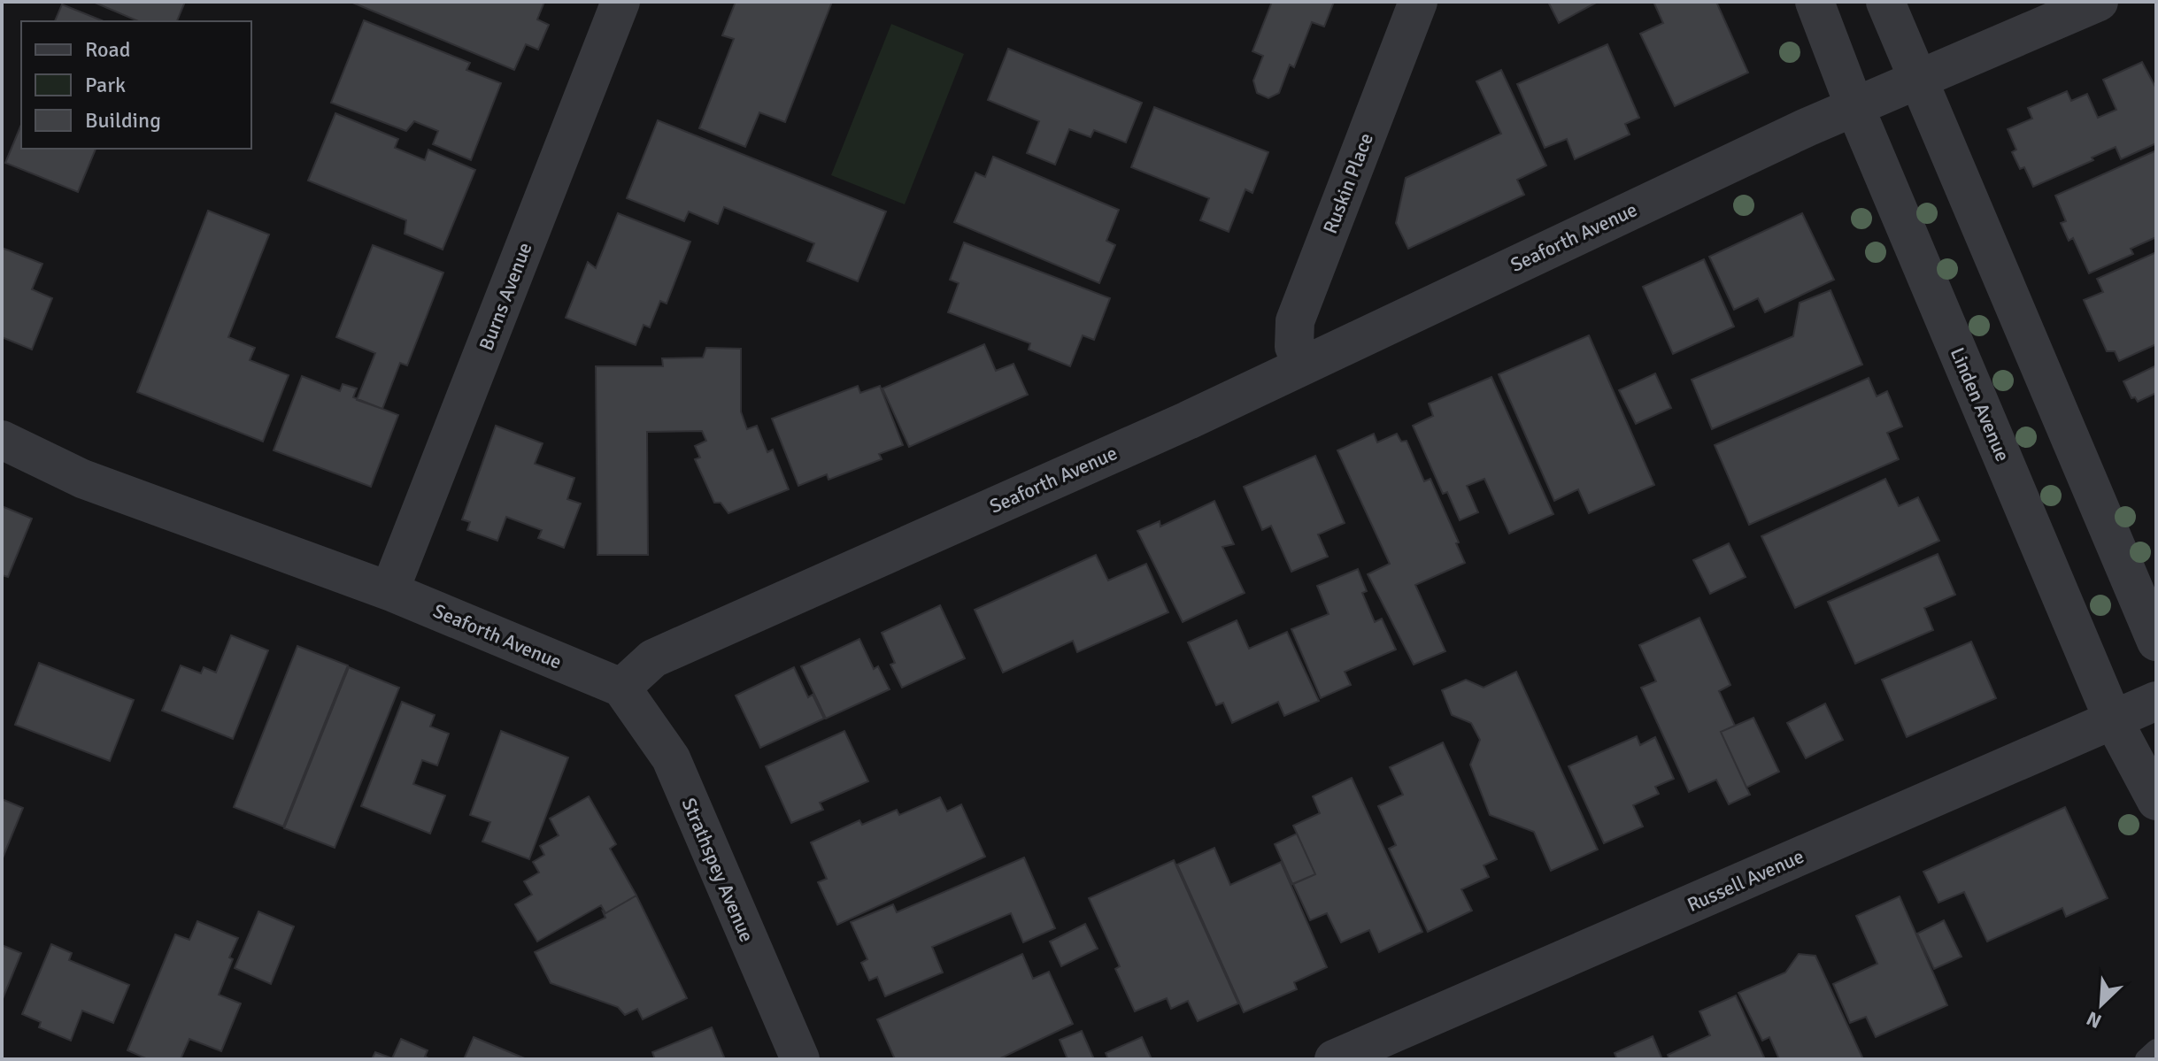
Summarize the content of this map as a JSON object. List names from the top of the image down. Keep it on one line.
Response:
{"streets":{"street":["Ruskin Place","Seaforth Avenue","Burns Avenue","Linden Avenue","Strathspey Avenue","Russell Avenue"]},"crossings":[["Ruskin Place","Seaforth Avenue"],["Seaforth Avenue","Burns Avenue"],["Seaforth Avenue","Linden Avenue"],["Seaforth Avenue","Strathspey Avenue"],["Linden Avenue","Russell Avenue"]],"legend":["Road","Park","Building"],"north":"bottom left"}
